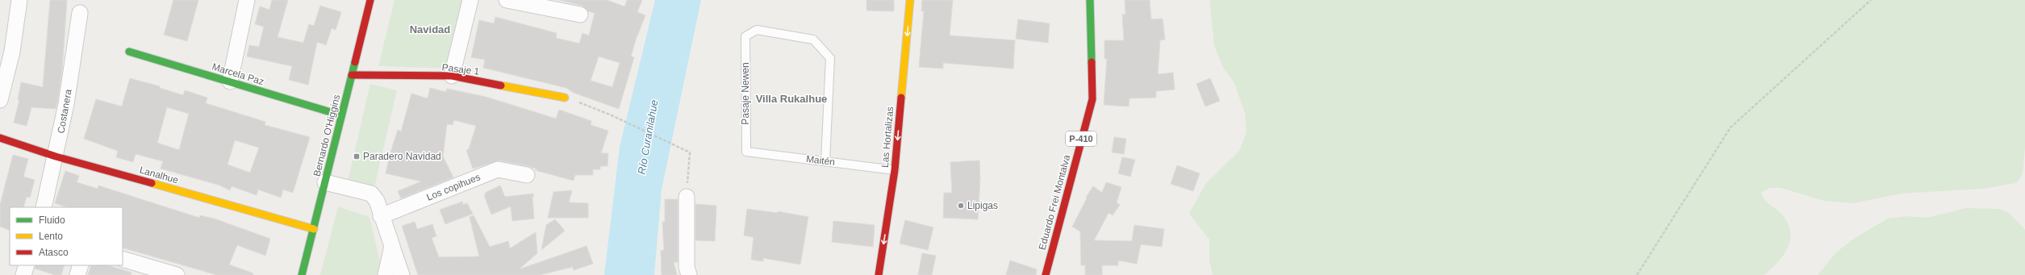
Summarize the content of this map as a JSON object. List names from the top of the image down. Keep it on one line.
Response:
{"streets":{"street":["Pasaje 1","Marcela Paz","Costanera","Bernardo O'Higgins","Las Hortalizas","P-410","Lanalhue","Los copihues","Eduardo Frei Montalva"],"lane":["Pasaje Newen","Maitén"]},"crossings":[["Pasaje 1","Bernardo O'Higgins"],["Marcela Paz","Bernardo O'Higgins"],["Pasaje Newen","Maitén"],["Costanera","Lanalhue"],["Bernardo O'Higgins","Lanalhue"],["Las Hortalizas","Maitén"]],"one_way":["Las Hortalizas"],"districts":["Navidad","Villa Rukalhue"],"water":["Río Curanilahue"],"places":{"transit":["Paradero Navidad"],"other":["Lipigas"]},"legend":["Fluido","Lento","Atasco"]}
